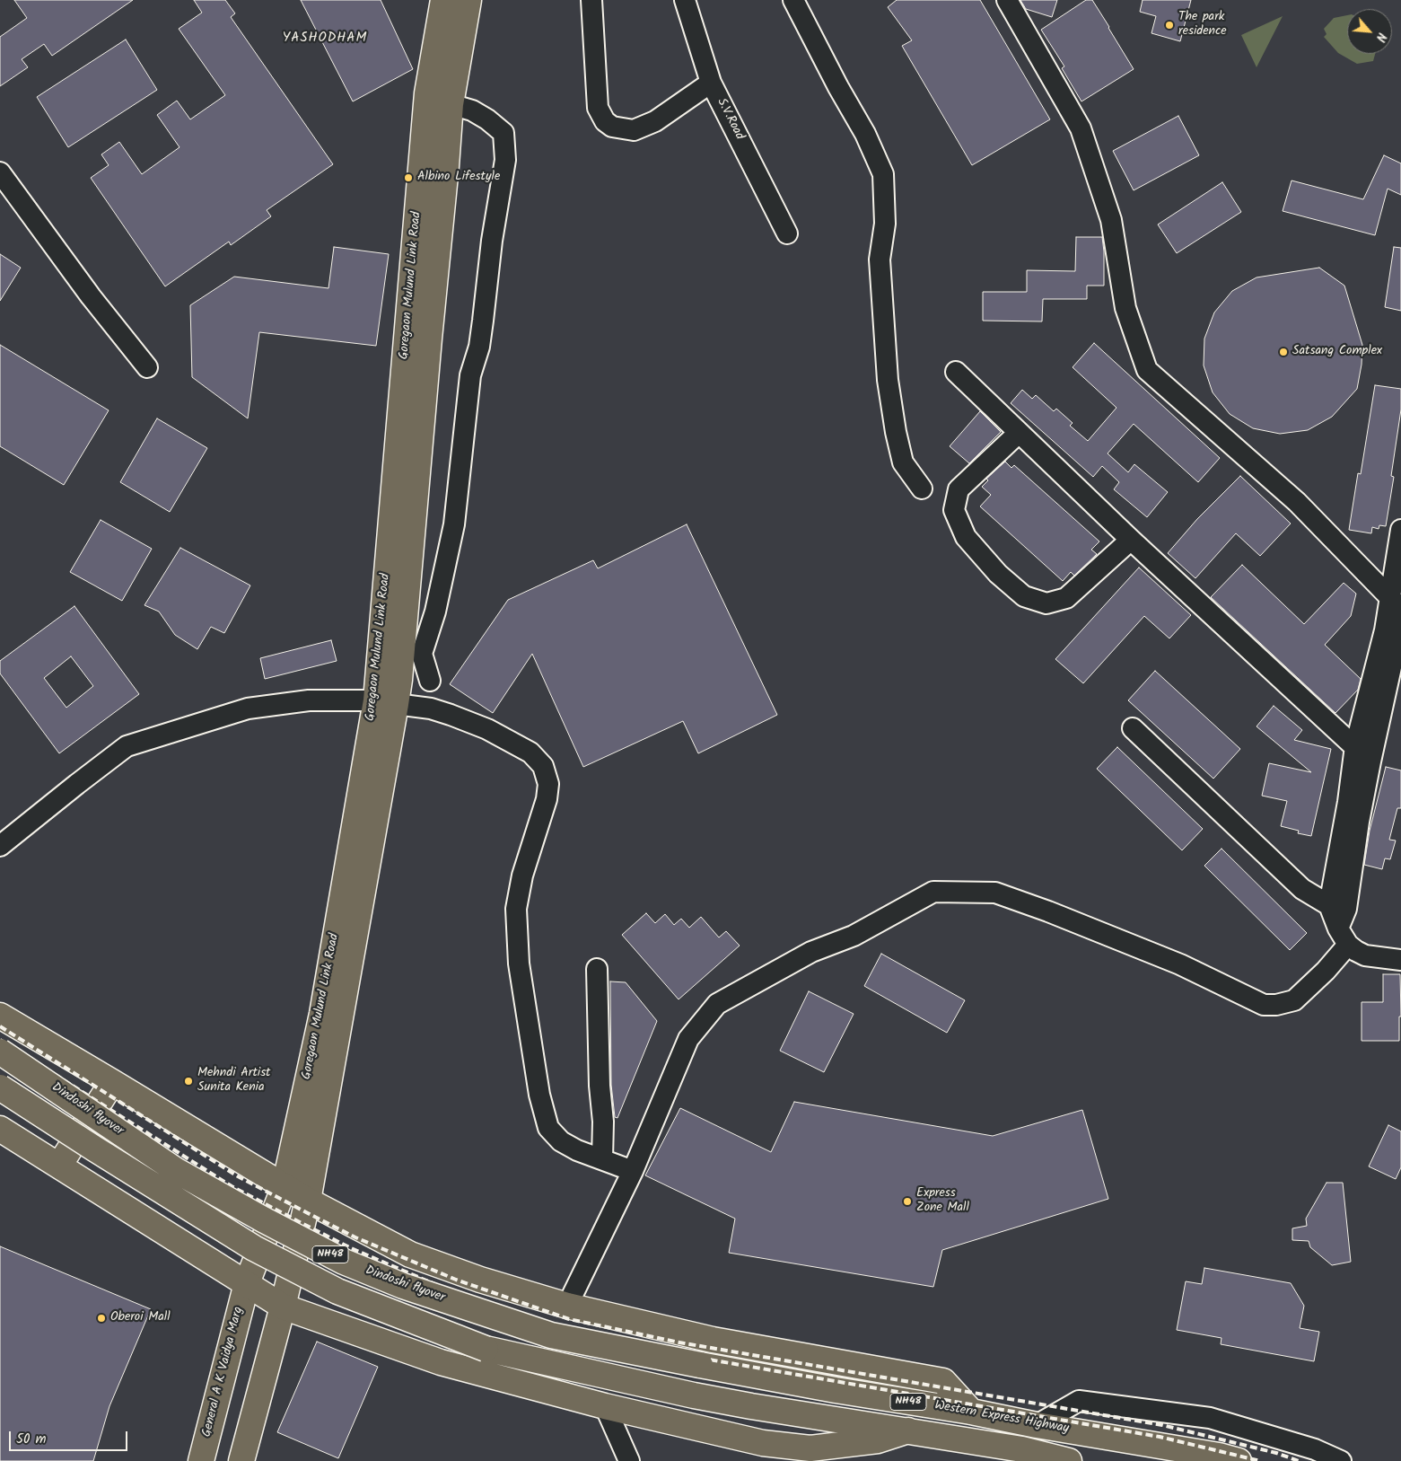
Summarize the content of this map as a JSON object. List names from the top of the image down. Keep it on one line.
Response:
{"streets":{"main road":["Goregaon Mulund Link Road","Dindoshi flyover","NH48","General A K Vaidya Marg","Western Express Highway"],"street":["S.V.Road"]},"crossings":[["Goregaon Mulund Link Road","General A K Vaidya Marg"],["Dindoshi flyover","Western Express Highway"]],"districts":["YASHODHAM"],"places":["The park residence","Albino Lifestyle","Satsang Complex","Mehndi Artist Sunita Kenia","Express Zone Mall","Oberoi Mall"],"scale_bar":"50 m","north":"bottom right"}
